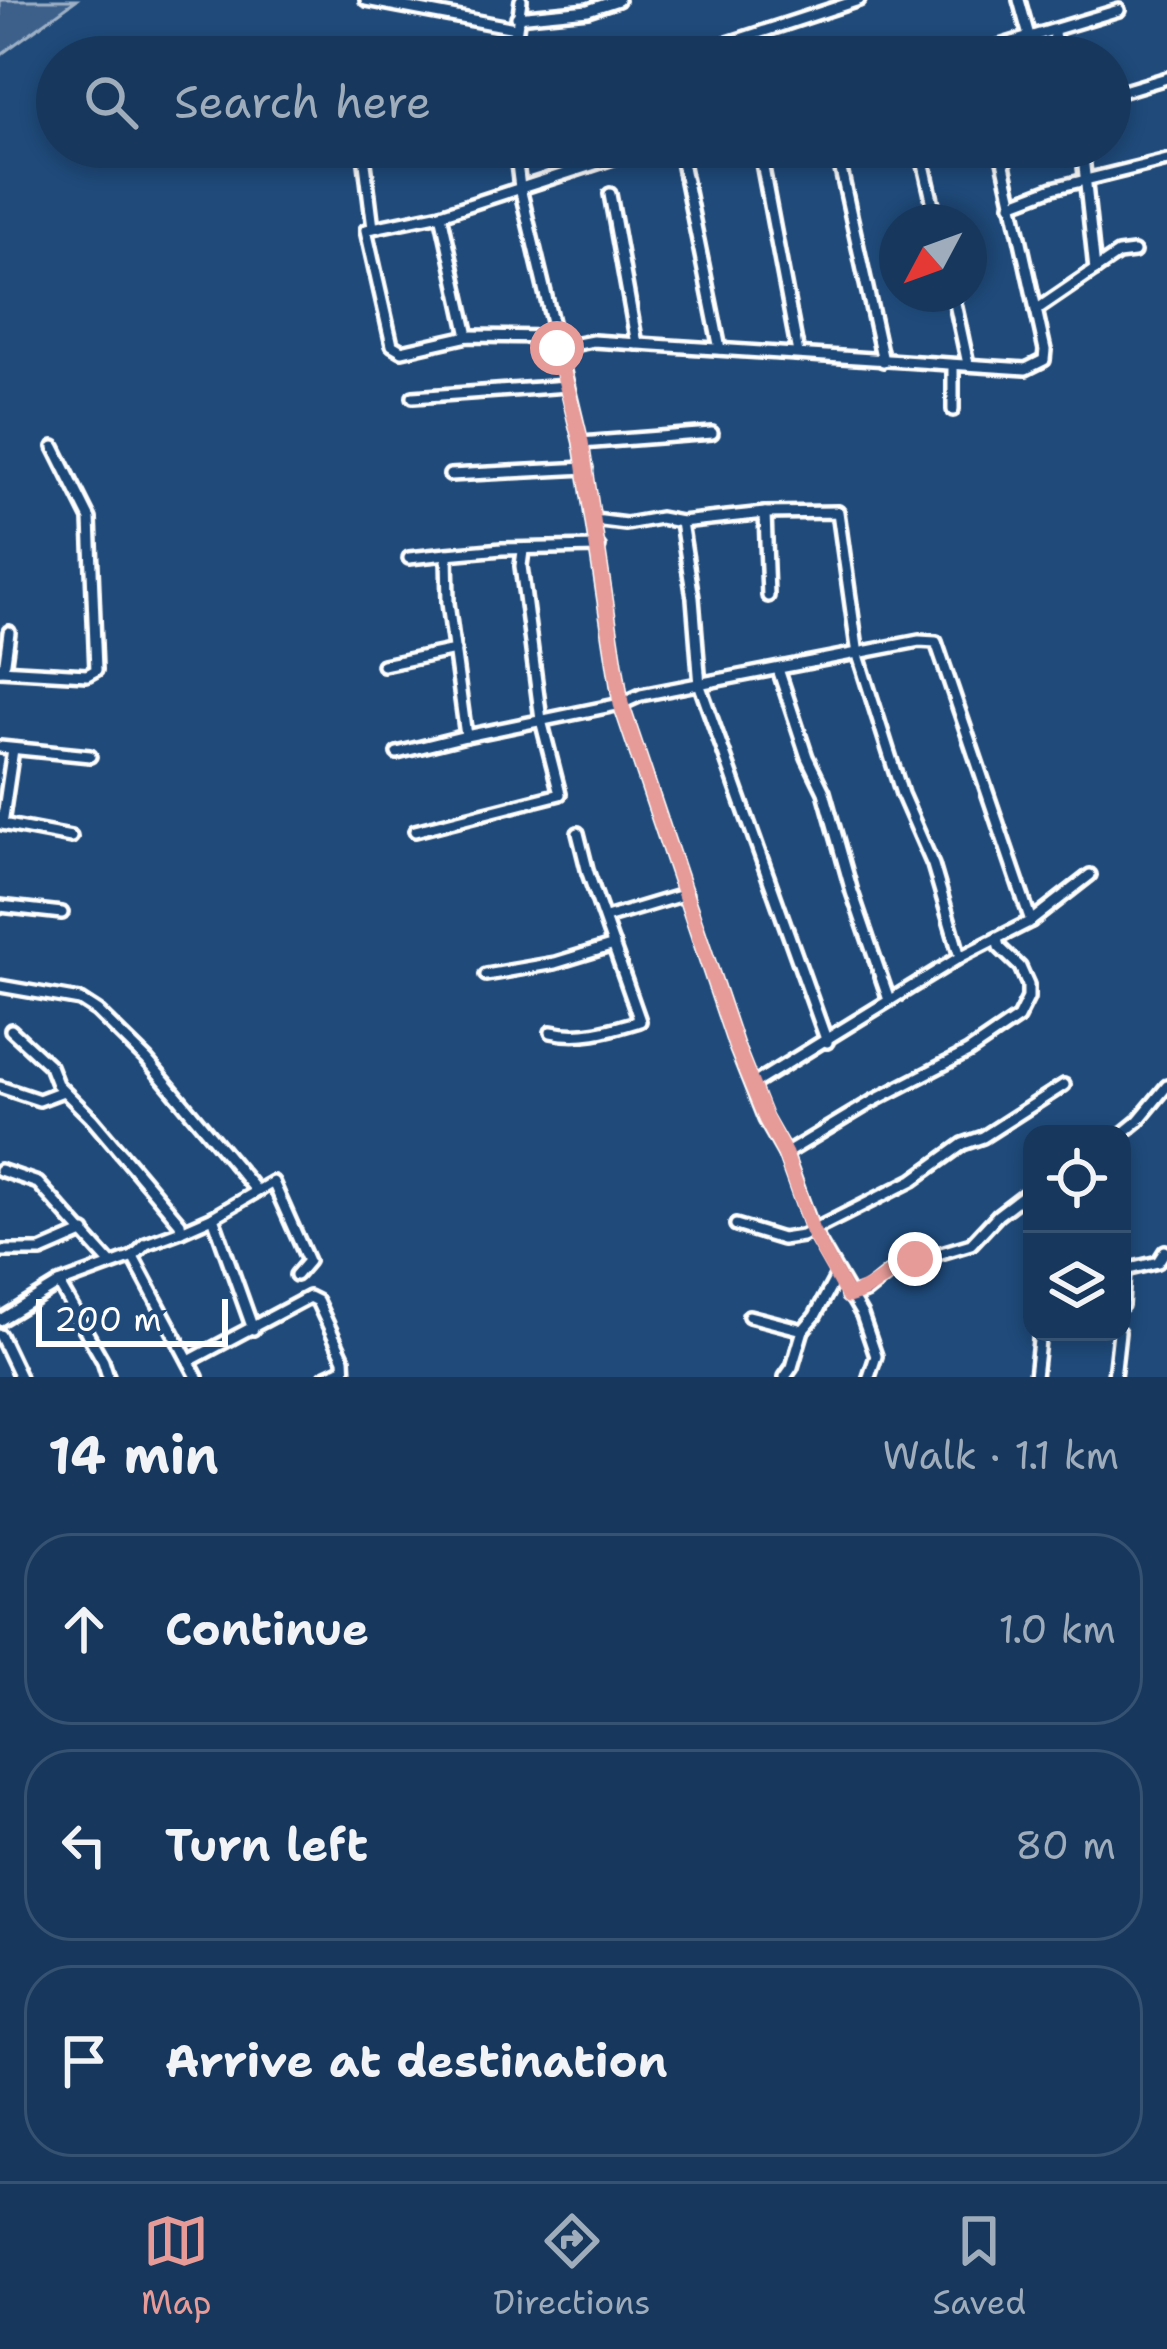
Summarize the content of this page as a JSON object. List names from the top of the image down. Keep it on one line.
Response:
{"scale_bar":"200 m","north":"bottom left","page":{"search":"Search here","scale":"200 m","heading":["14 min","Walk · 1.1 km"],"list":[["Continue","1.0 km"],["Turn left","80 m"],"Arrive at destination"],"nav":["Map","Directions","Saved"]}}
